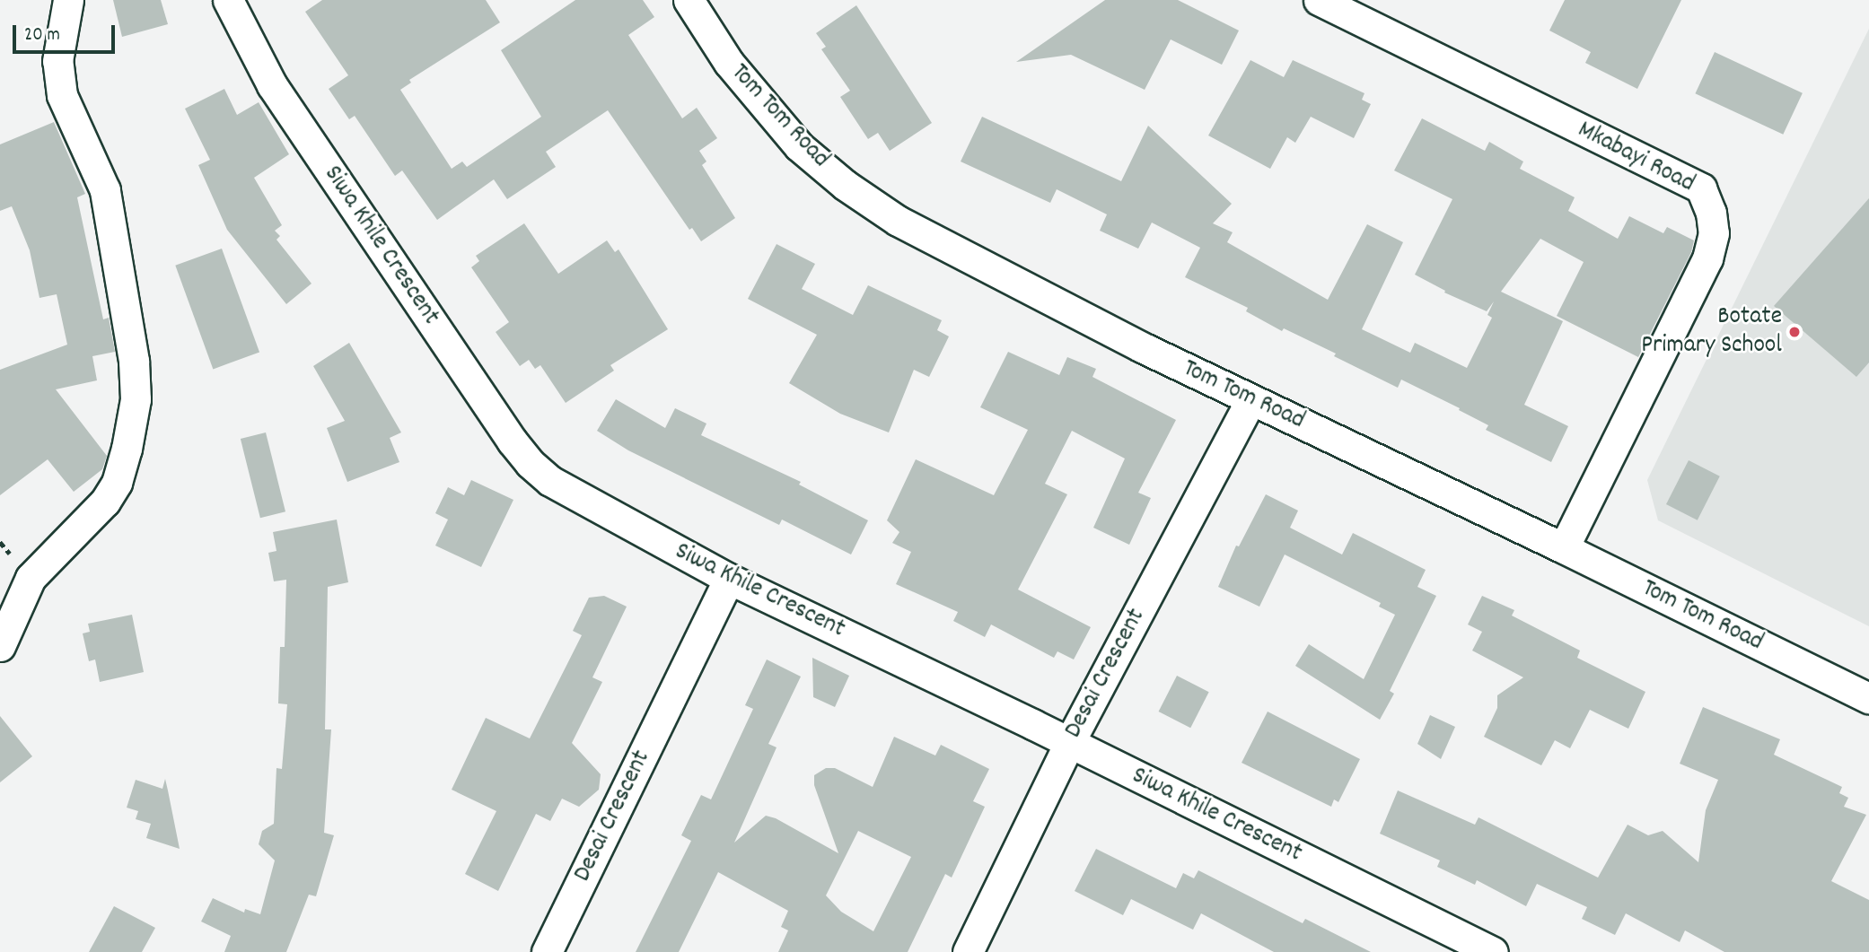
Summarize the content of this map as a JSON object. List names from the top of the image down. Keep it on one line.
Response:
{"streets":{"street":["Tom Tom Road","Mkabayi Road","Siwa Khile Crescent","Desai Crescent"]},"crossings":[["Tom Tom Road","Mkabayi Road"],["Tom Tom Road","Desai Crescent"],["Siwa Khile Crescent","Desai Crescent"]],"places":["Botate Primary School"],"scale_bar":"20 m"}
